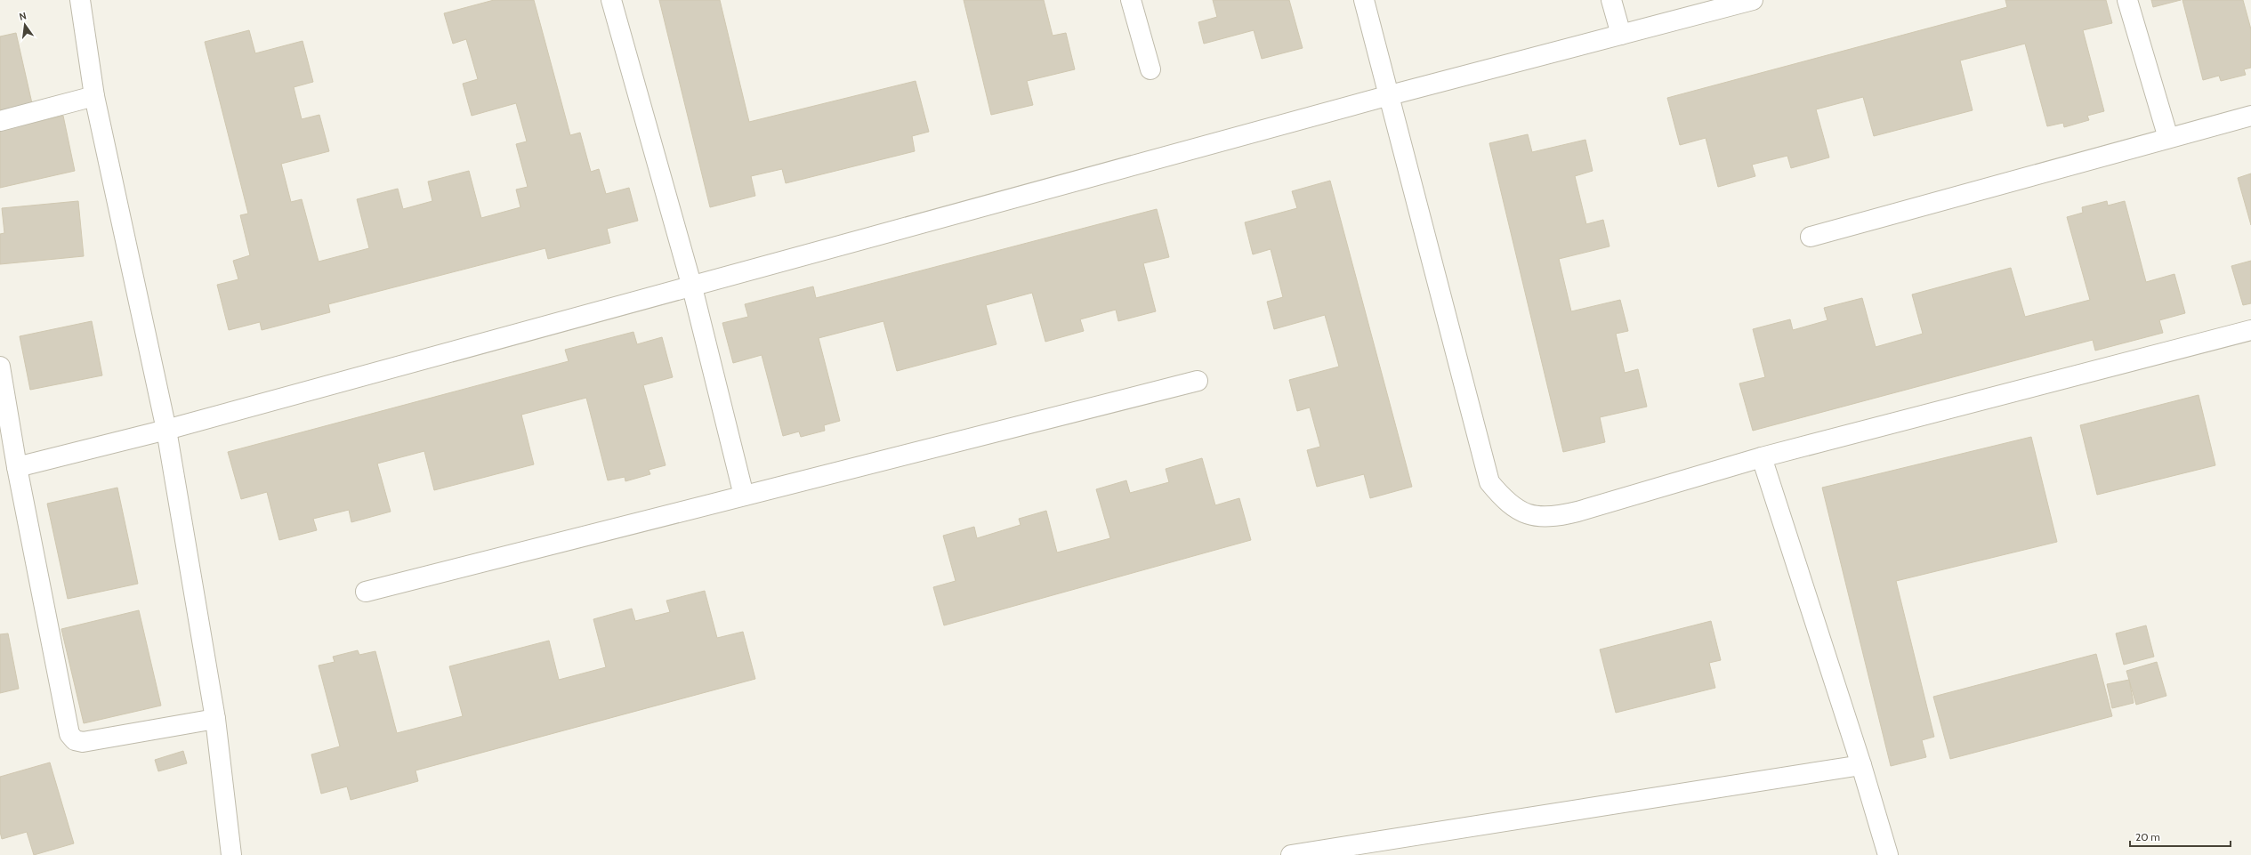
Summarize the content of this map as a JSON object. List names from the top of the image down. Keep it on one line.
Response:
{"scale_bar":"20 m","north":"top"}
